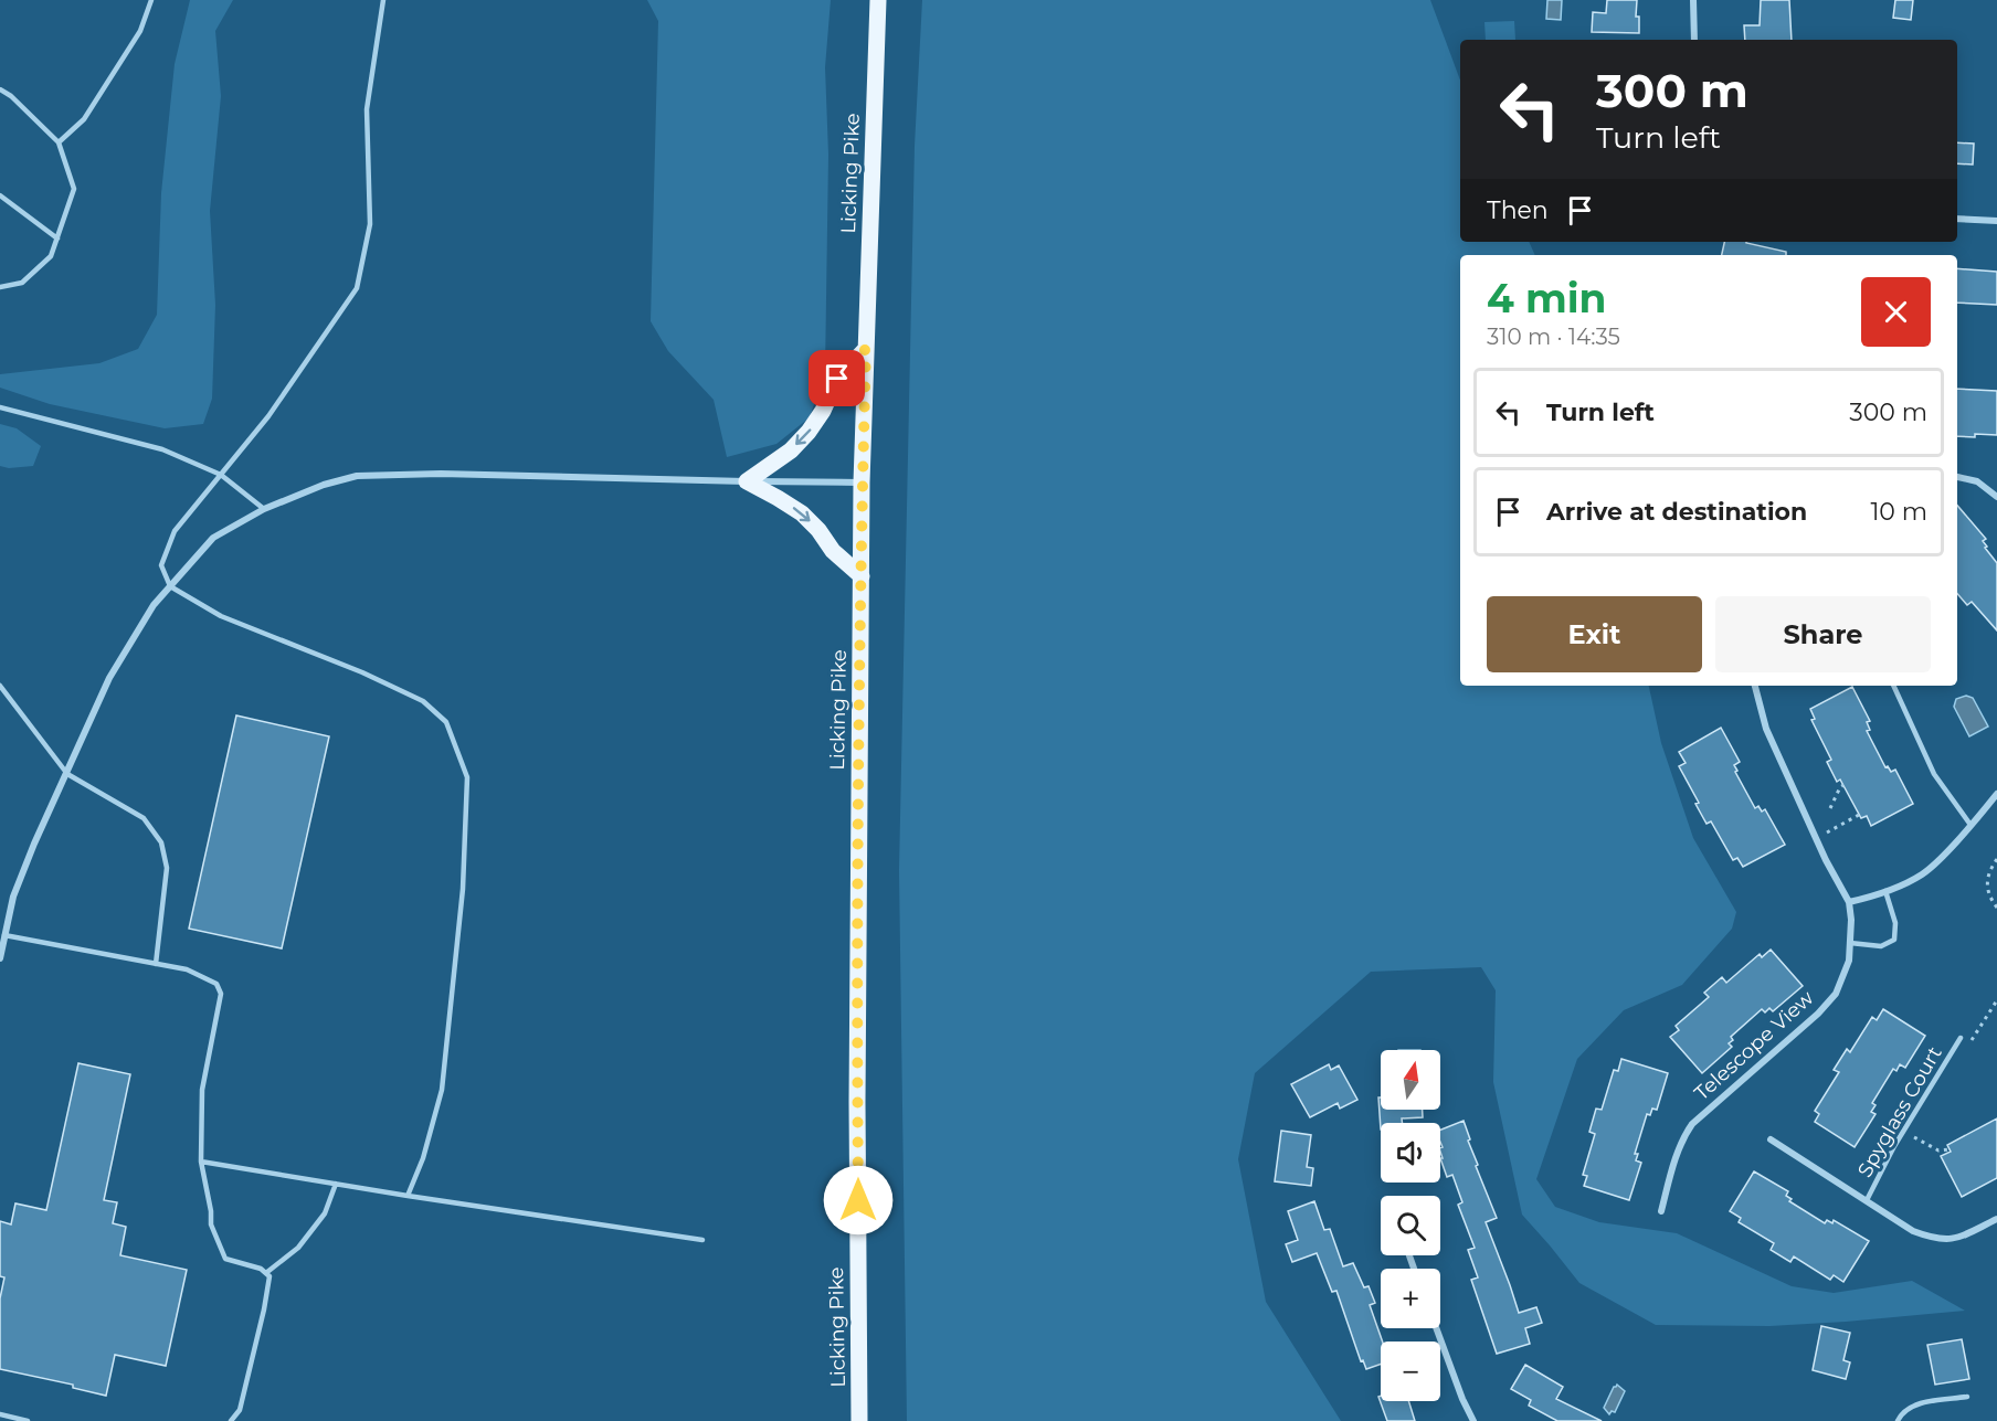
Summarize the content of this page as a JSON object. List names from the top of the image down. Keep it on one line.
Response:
{"streets":{"main road":["Licking Pike"],"street":["Telescope View"],"lane":["Spyglass Court"]},"north":"top","page":{"turn":["300 m","Turn left"],"then":"Then","heading":["4 min","310 m · 14:35"],"list":[{"name":"Turn left","value":"300 m"},{"name":"Arrive at destination","value":"10 m"}],"buttons":["Exit","Share"],"map_buttons":["+","−"]}}
